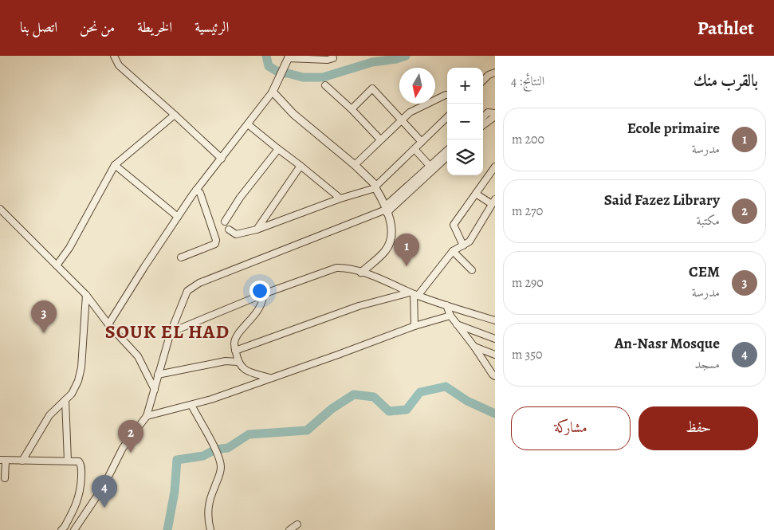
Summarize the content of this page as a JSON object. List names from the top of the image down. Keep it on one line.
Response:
{"districts":["SOUK EL HAD"],"north":"bottom","page":{"header":"Pathlet","nav":["الرئيسية","الخريطة","من نحن","اتصل بنا"],"heading":["بالقرب منك","النتائج: 4"],"map_buttons":["+","−"],"list":[{"mark":"1","name":"Ecole primaire","note":"مدرسة","value":"200 m"},{"mark":"2","name":"Said Fazez Library","note":"مكتبة","value":"270 m"},{"mark":"3","name":"CEM","note":"مدرسة","value":"290 m"},{"mark":"4","name":"An-Nasr Mosque","note":"مسجد","value":"350 m"}],"pins":["1","3","2","4"],"buttons":["حفظ","مشاركة"]}}
